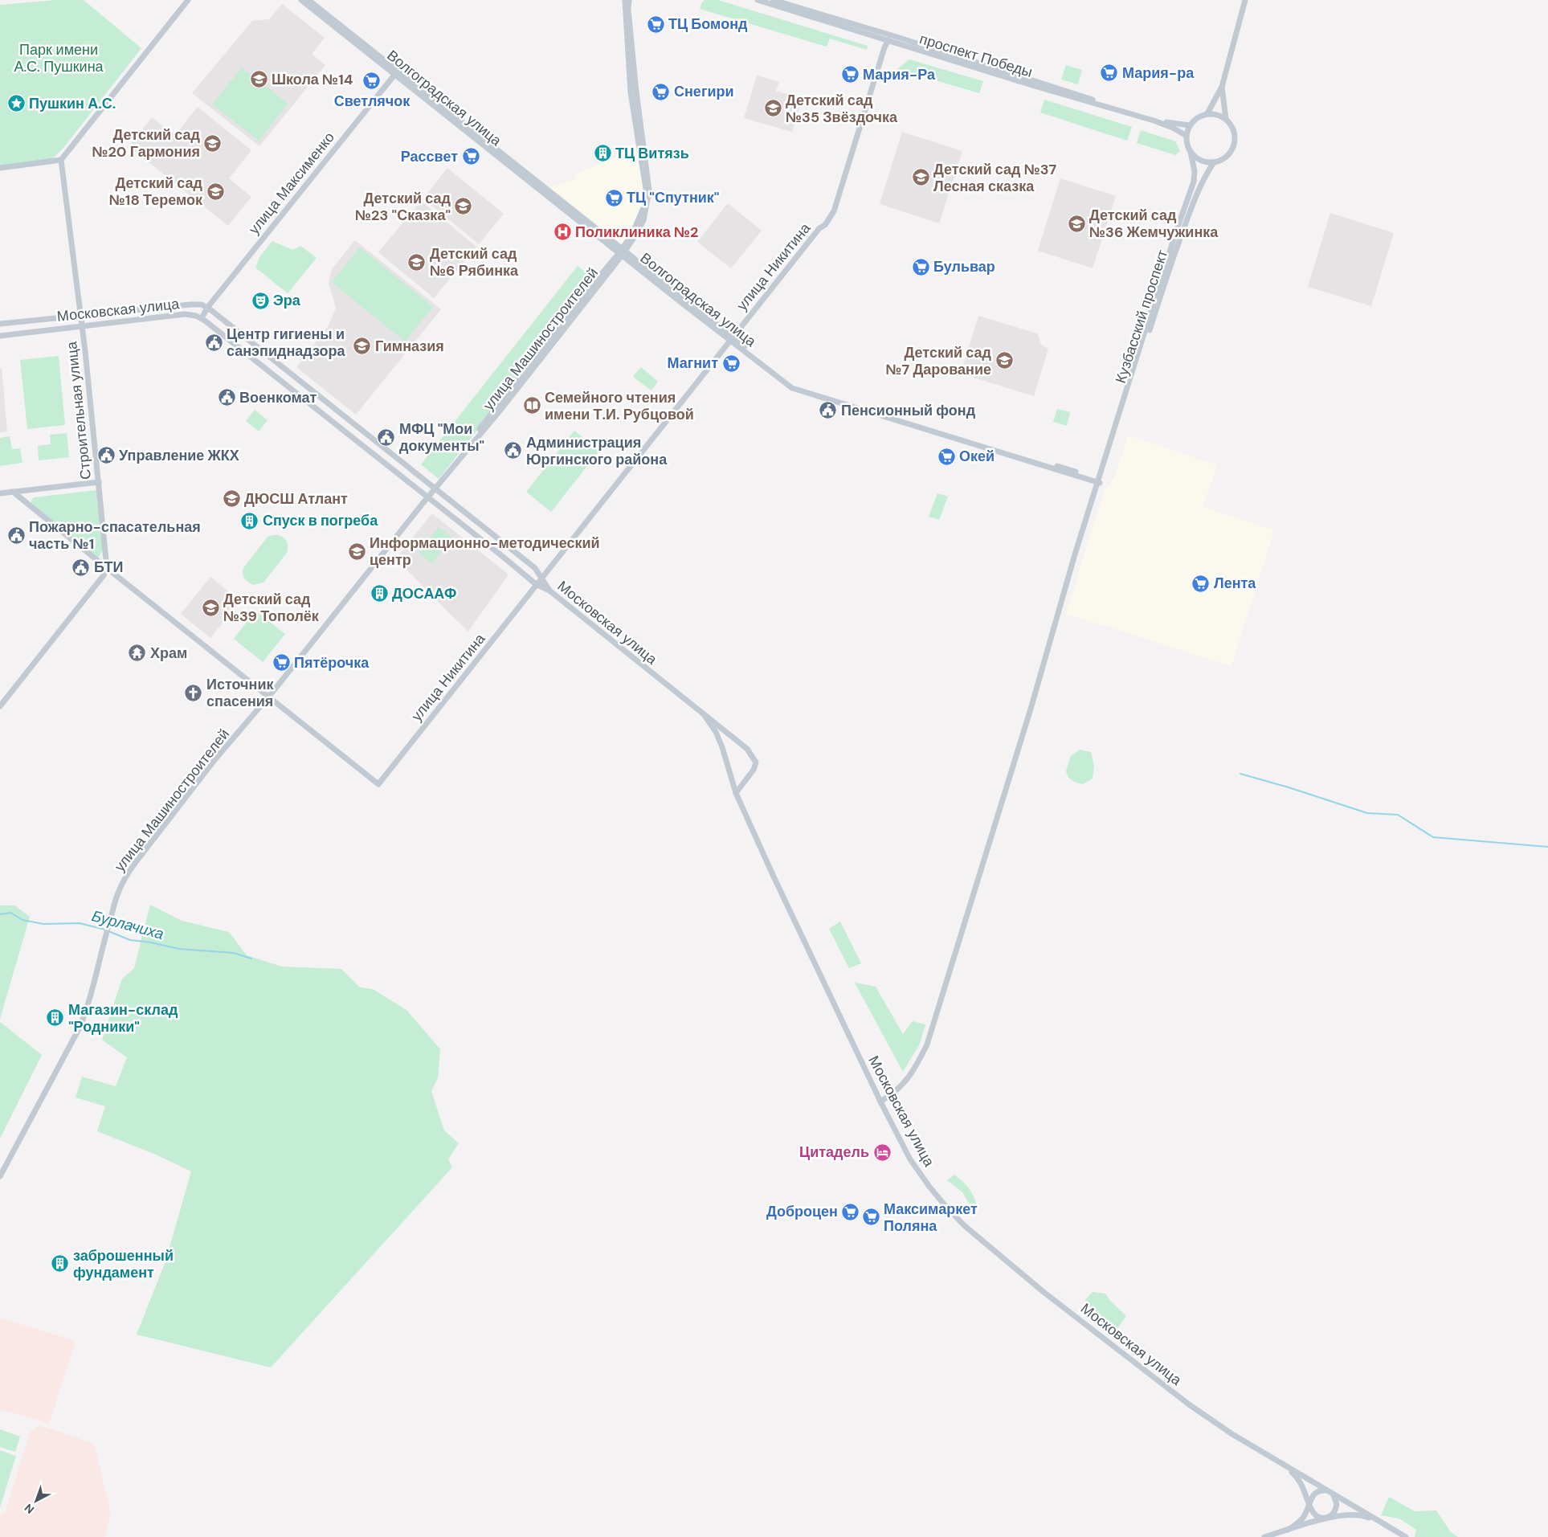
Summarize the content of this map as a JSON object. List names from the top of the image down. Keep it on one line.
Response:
{"streets":{"main road":["проспект Победы","Волгоградская улица","улица Максименко","улица Никитина","Московская улица","Кузбасский проспект","улица Машиностроителей","Строительная улица"]},"crossings":[["проспект Победы","улица Никитина"],["проспект Победы","Кузбасский проспект"],["Волгоградская улица","улица Максименко"],["Волгоградская улица","улица Никитина"],["Волгоградская улица","Кузбасский проспект"],["Волгоградская улица","улица Машиностроителей"],["улица Максименко","Московская улица"],["улица Никитина","Московская улица"],["улица Никитина","улица Машиностроителей"],["Московская улица","улица Машиностроителей"],["Московская улица","Строительная улица"]],"water":["Бурлачиха"],"parks":["Парк имени А.С. Пушкина"],"places":{"supermarket":["ТЦ Бомонд","Мария-ра","Мария-Ра","Светлячок","Снегири","Рассвет","ТЦ \"Спутник\"","Бульвар","Магнит","Окей","Лента","Пятёрочка","Доброцен","Максимаркет Поляна"],"school or university":["Школа №14","Детский сад №35 Звёздочка","Детский сад №20 Гармония","Детский сад №37 Лесная сказка","Детский сад №18 Теремок","Детский сад №23 \"Сказка\"","Детский сад №36 Жемчужинка","Детский сад №6 Рябинка","Гимназия","Детский сад №7 Дарование","ДЮСШ Атлант","Информационно-методический центр","Детский сад №39 Тополёк"],"place":["Пушкин А.С."],"building":["ТЦ Витязь","Спуск в погреба","ДОСААФ","Магазин-склад \"Родники\"","заброшенный фундамент"],"hospital":["Поликлиника №2"],"theatre":["Эра"],"public building":["Центр гигиены и санэпиднадзора","Военкомат","Пенсионный фонд","МФЦ \"Мои документы\"","Администрация Юргинского района","Управление ЖКХ","Пожарно-спасательная часть №1","БТИ"],"library":["Семейного чтения имени Т.И. Рубцовой"],"temple":["Храм"],"church":["Источник спасения"],"hotel":["Цитадель"]},"north":"bottom left"}
